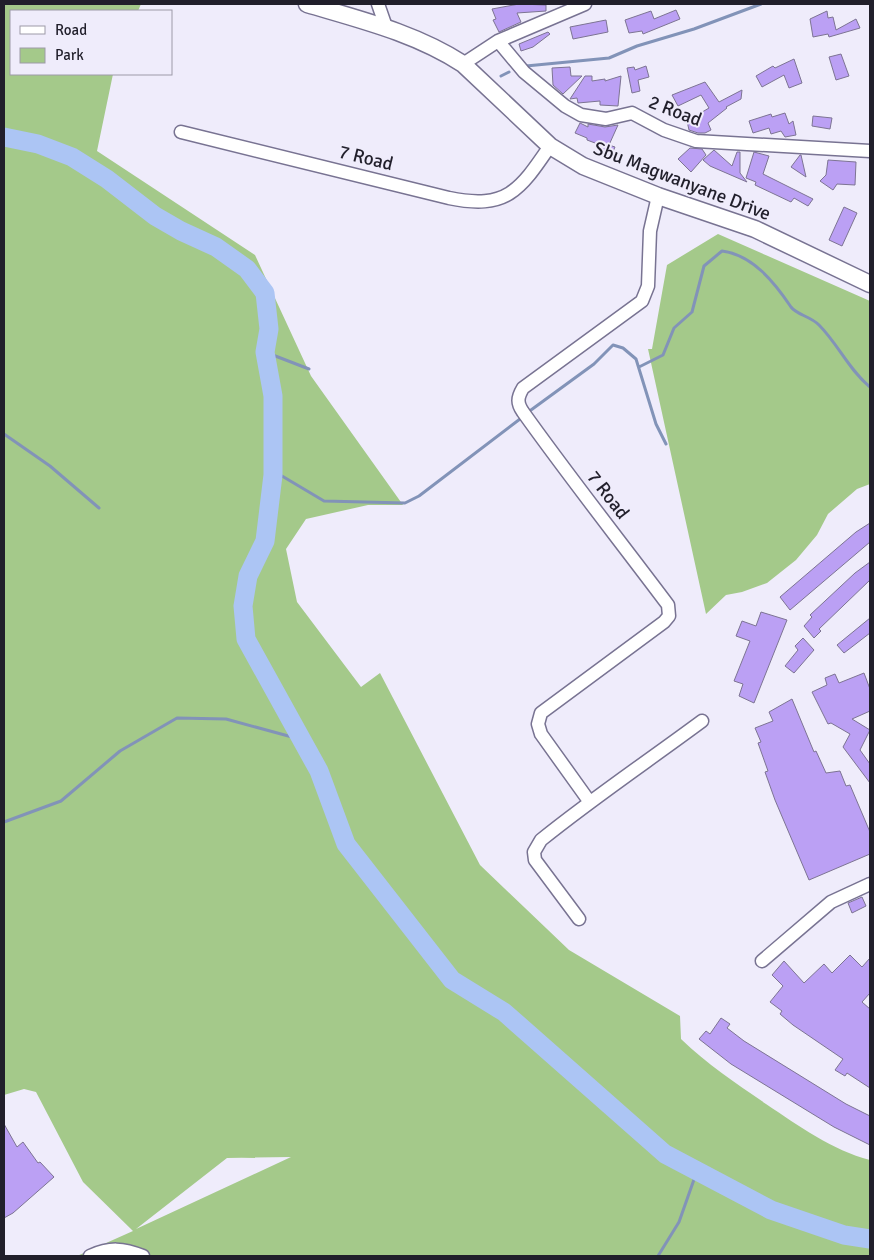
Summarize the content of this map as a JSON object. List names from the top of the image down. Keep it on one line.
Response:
{"streets":{"main road":["Sbu Magwanyane Drive"],"street":["2 Road","7 Road"]},"crossings":[["7 Road","Sbu Magwanyane Drive"]],"legend":["Road","Park"]}
